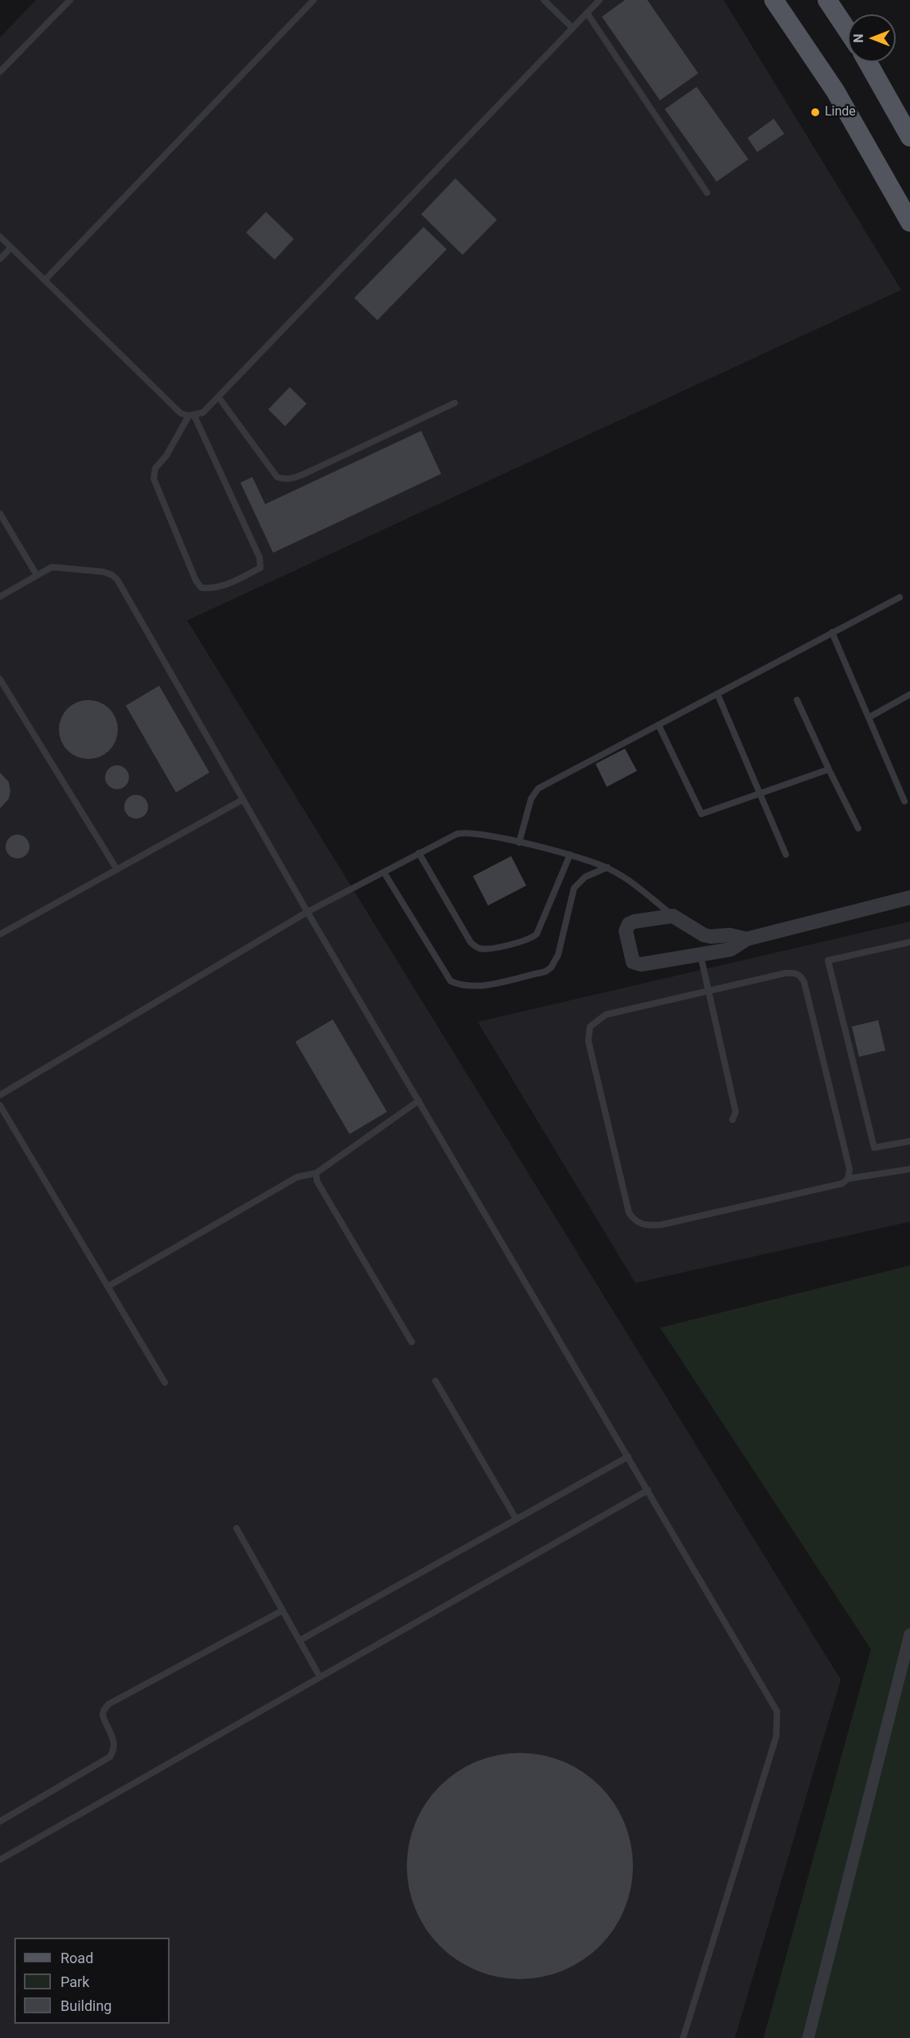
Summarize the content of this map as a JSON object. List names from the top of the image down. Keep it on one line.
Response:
{"places":["Linde"],"legend":["Road","Park","Building"],"north":"left"}
